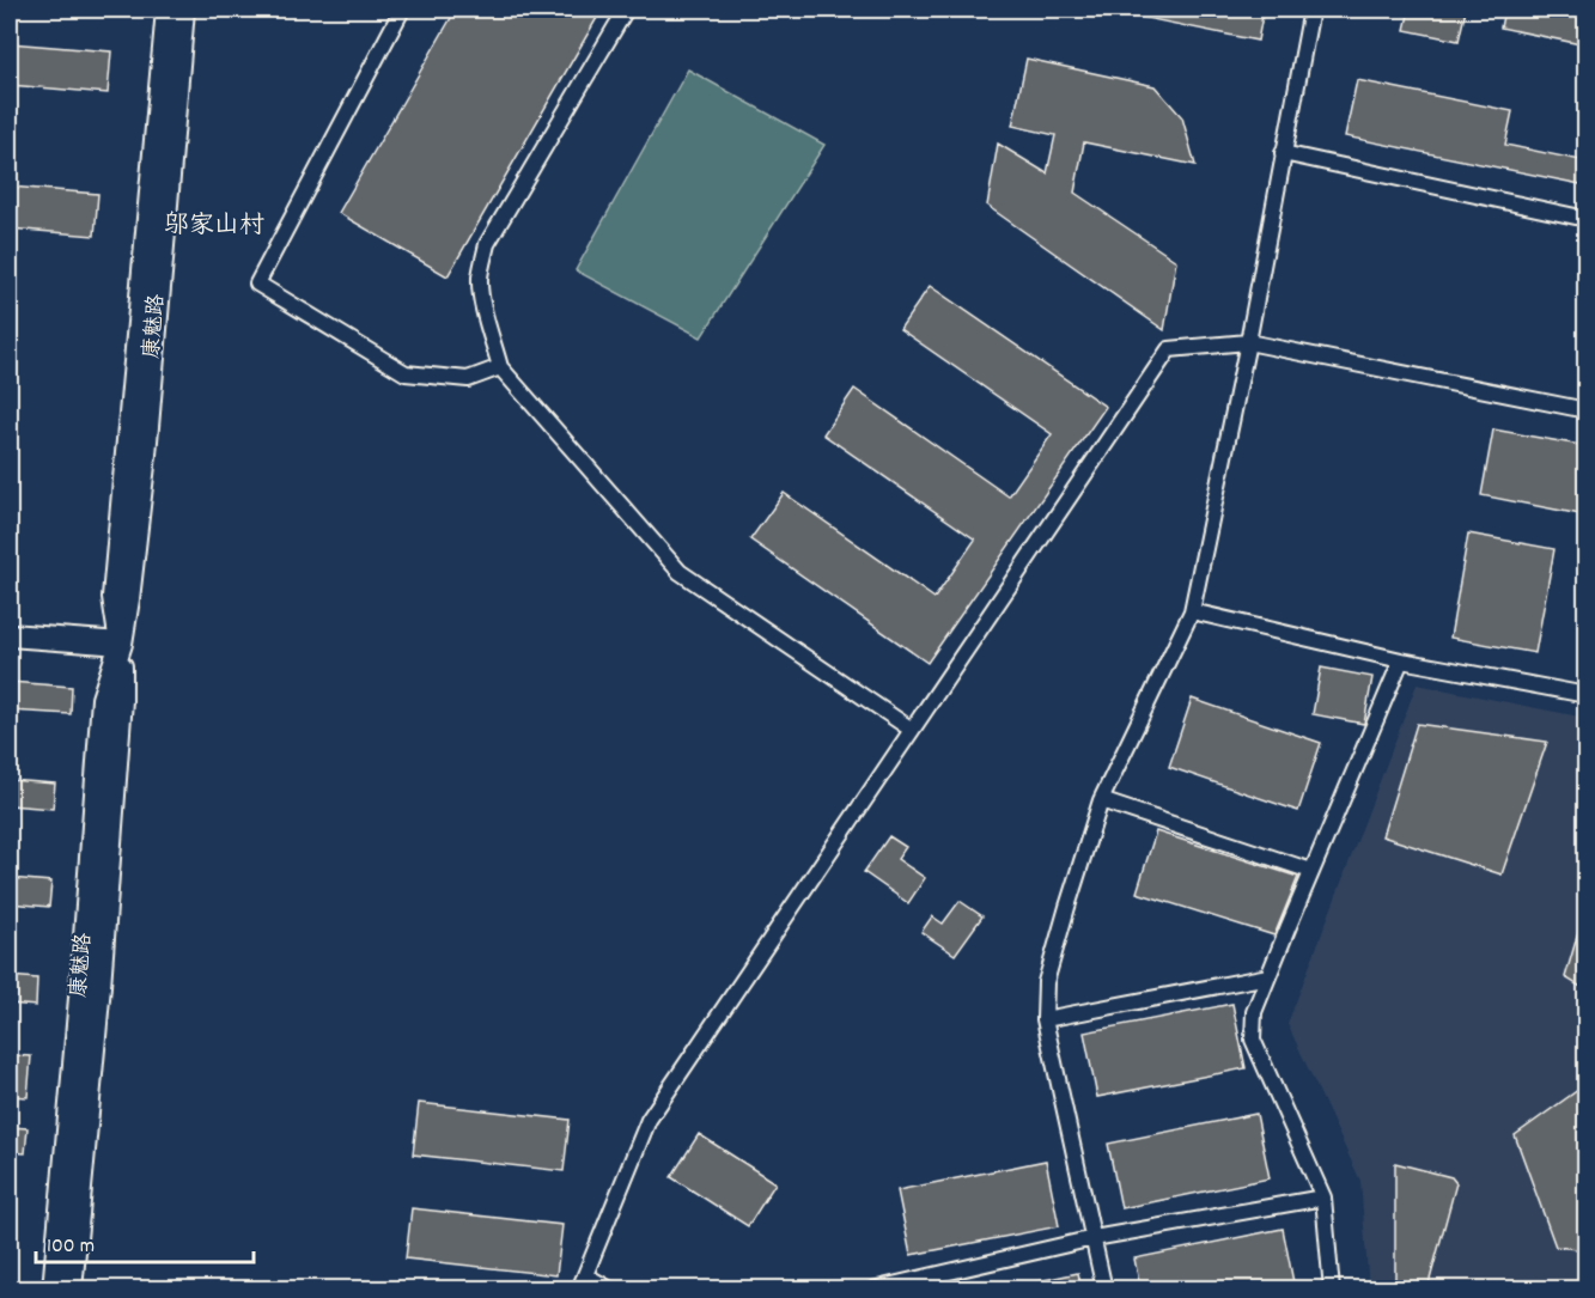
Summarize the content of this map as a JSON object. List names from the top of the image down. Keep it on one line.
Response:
{"streets":{"main road":["康魅路"]},"districts":["邬家山村"],"scale_bar":"100 m"}
